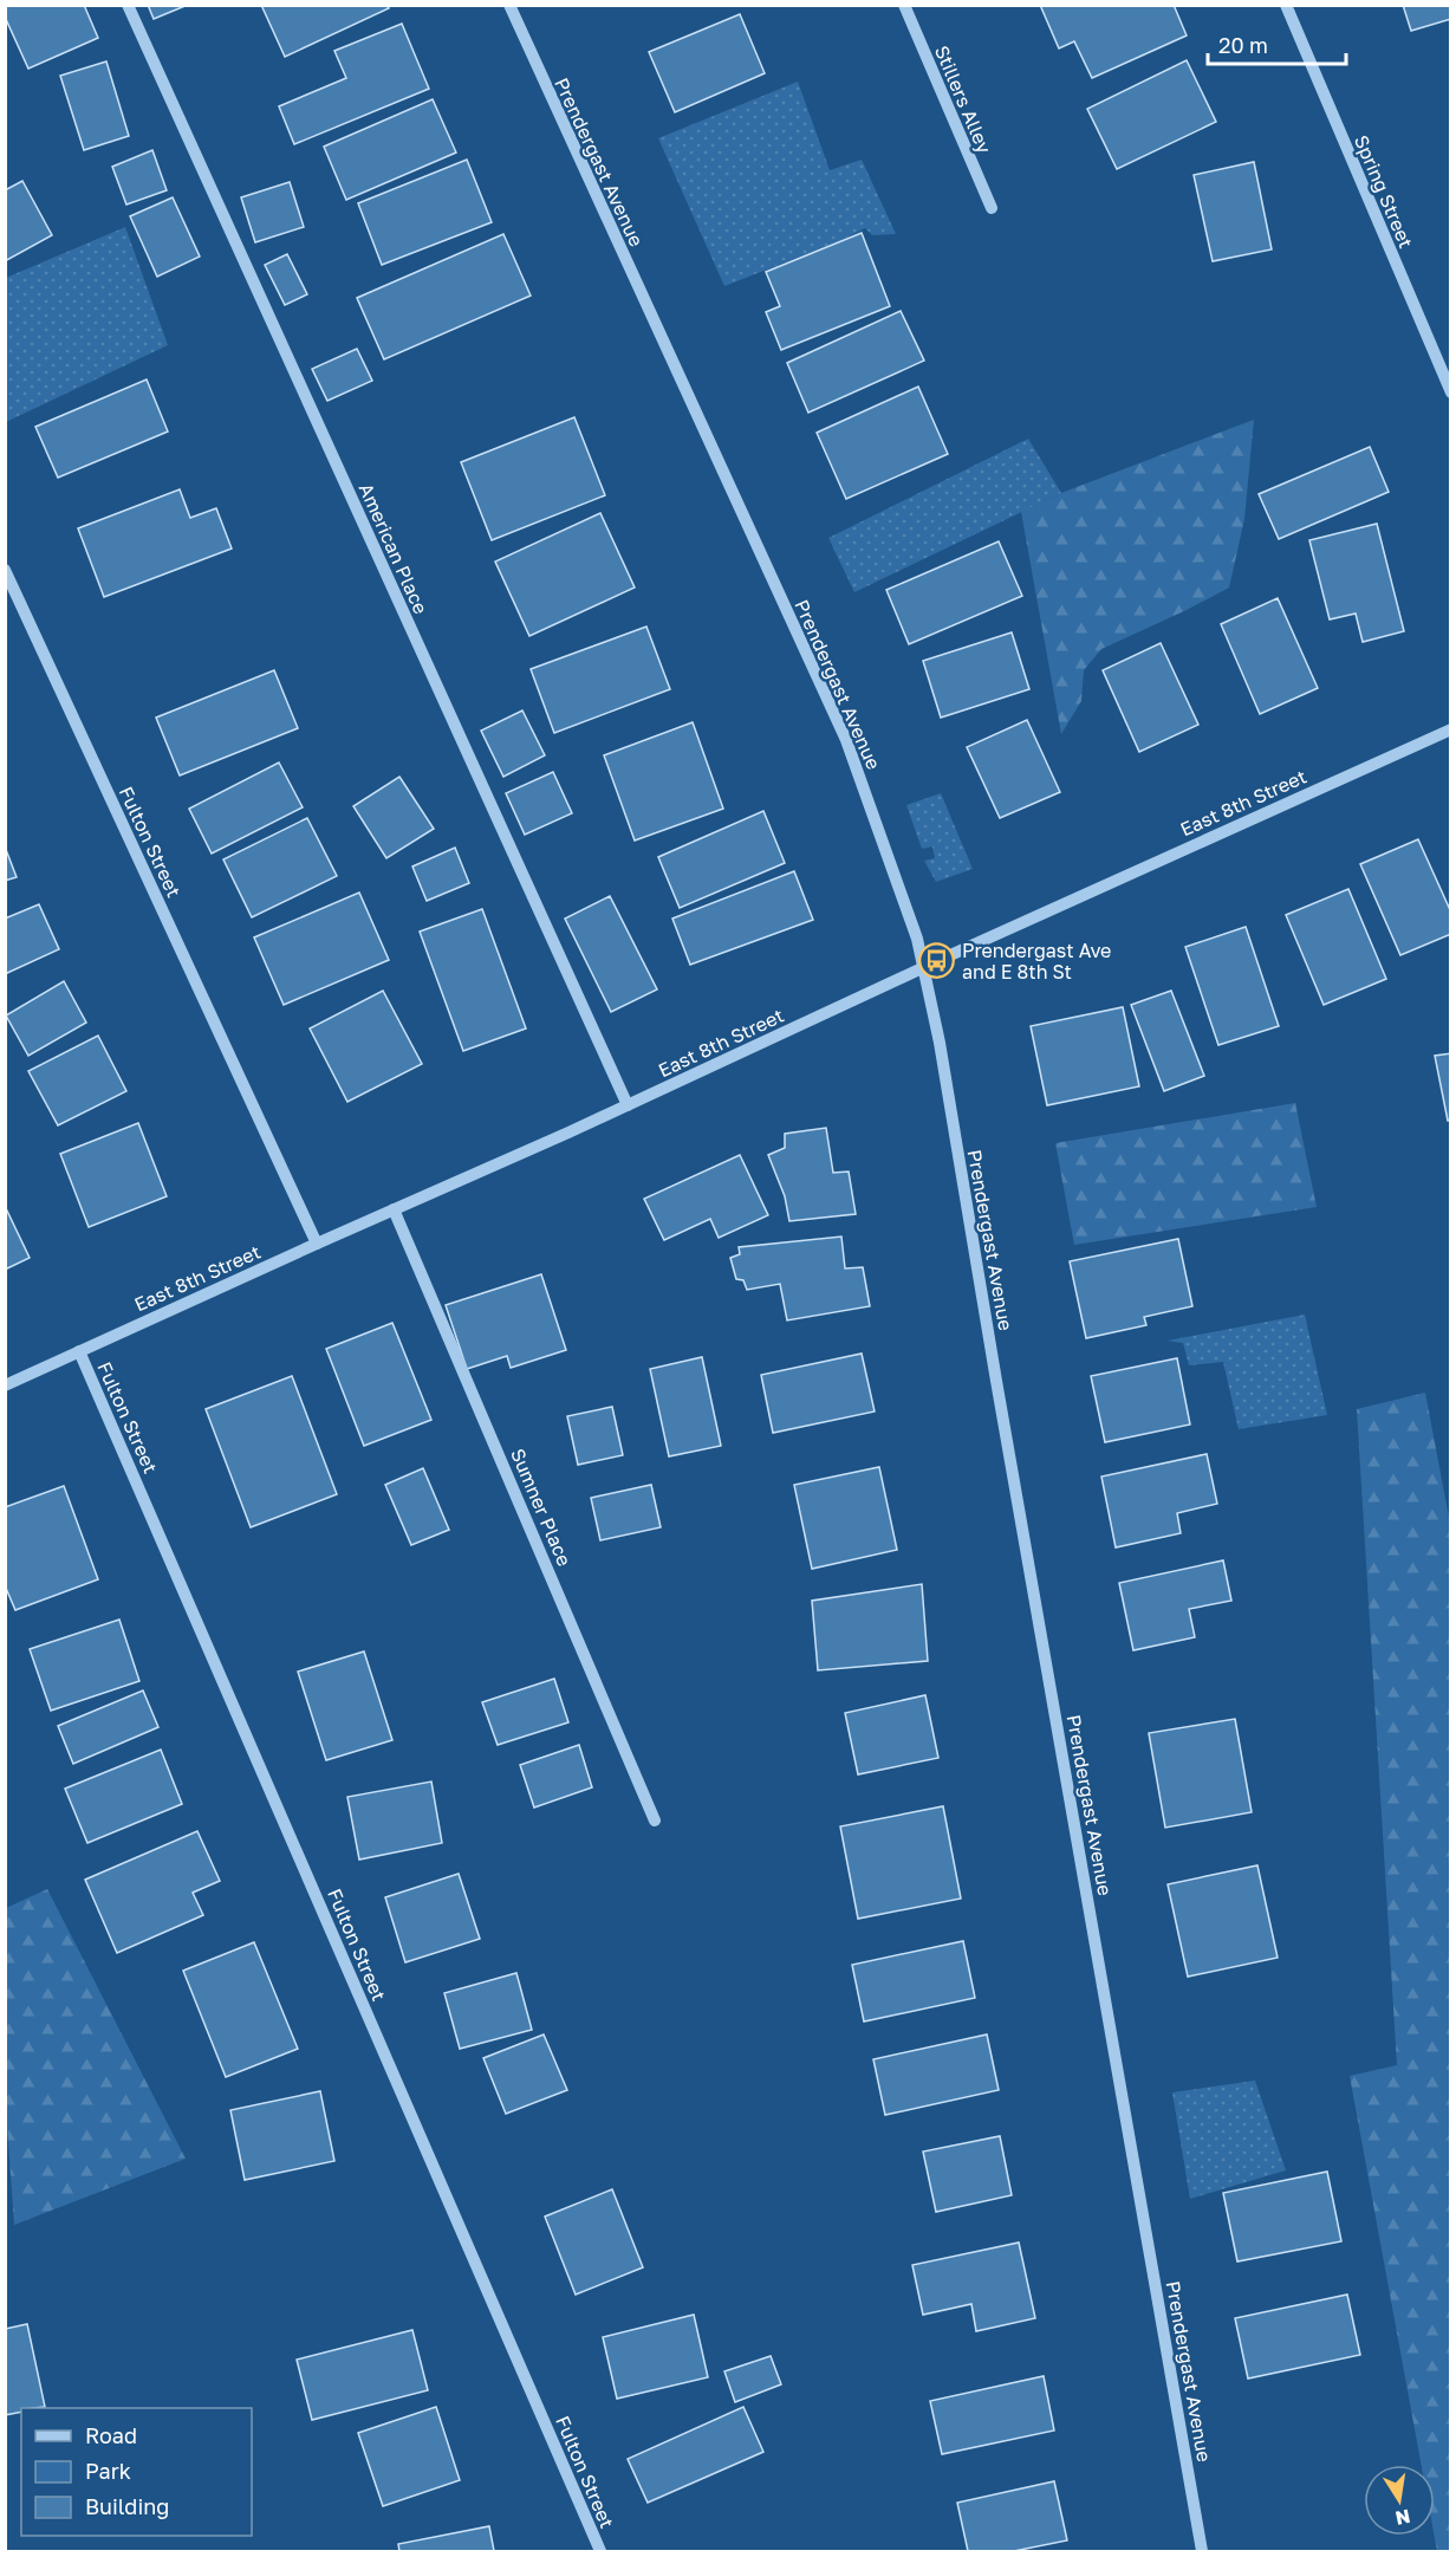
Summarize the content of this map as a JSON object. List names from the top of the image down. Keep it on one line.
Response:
{"streets":{"street":["Stillers Alley","Prendergast Avenue","Spring Street","American Place","East 8th Street","Fulton Street","Sumner Place"]},"crossings":[["Prendergast Avenue","East 8th Street"],["American Place","East 8th Street"],["East 8th Street","Fulton Street"],["East 8th Street","Sumner Place"]],"places":{"bus stop":["Prendergast Ave and E 8th St"]},"legend":["Road","Park","Building"],"scale_bar":"20 m","north":"bottom"}
